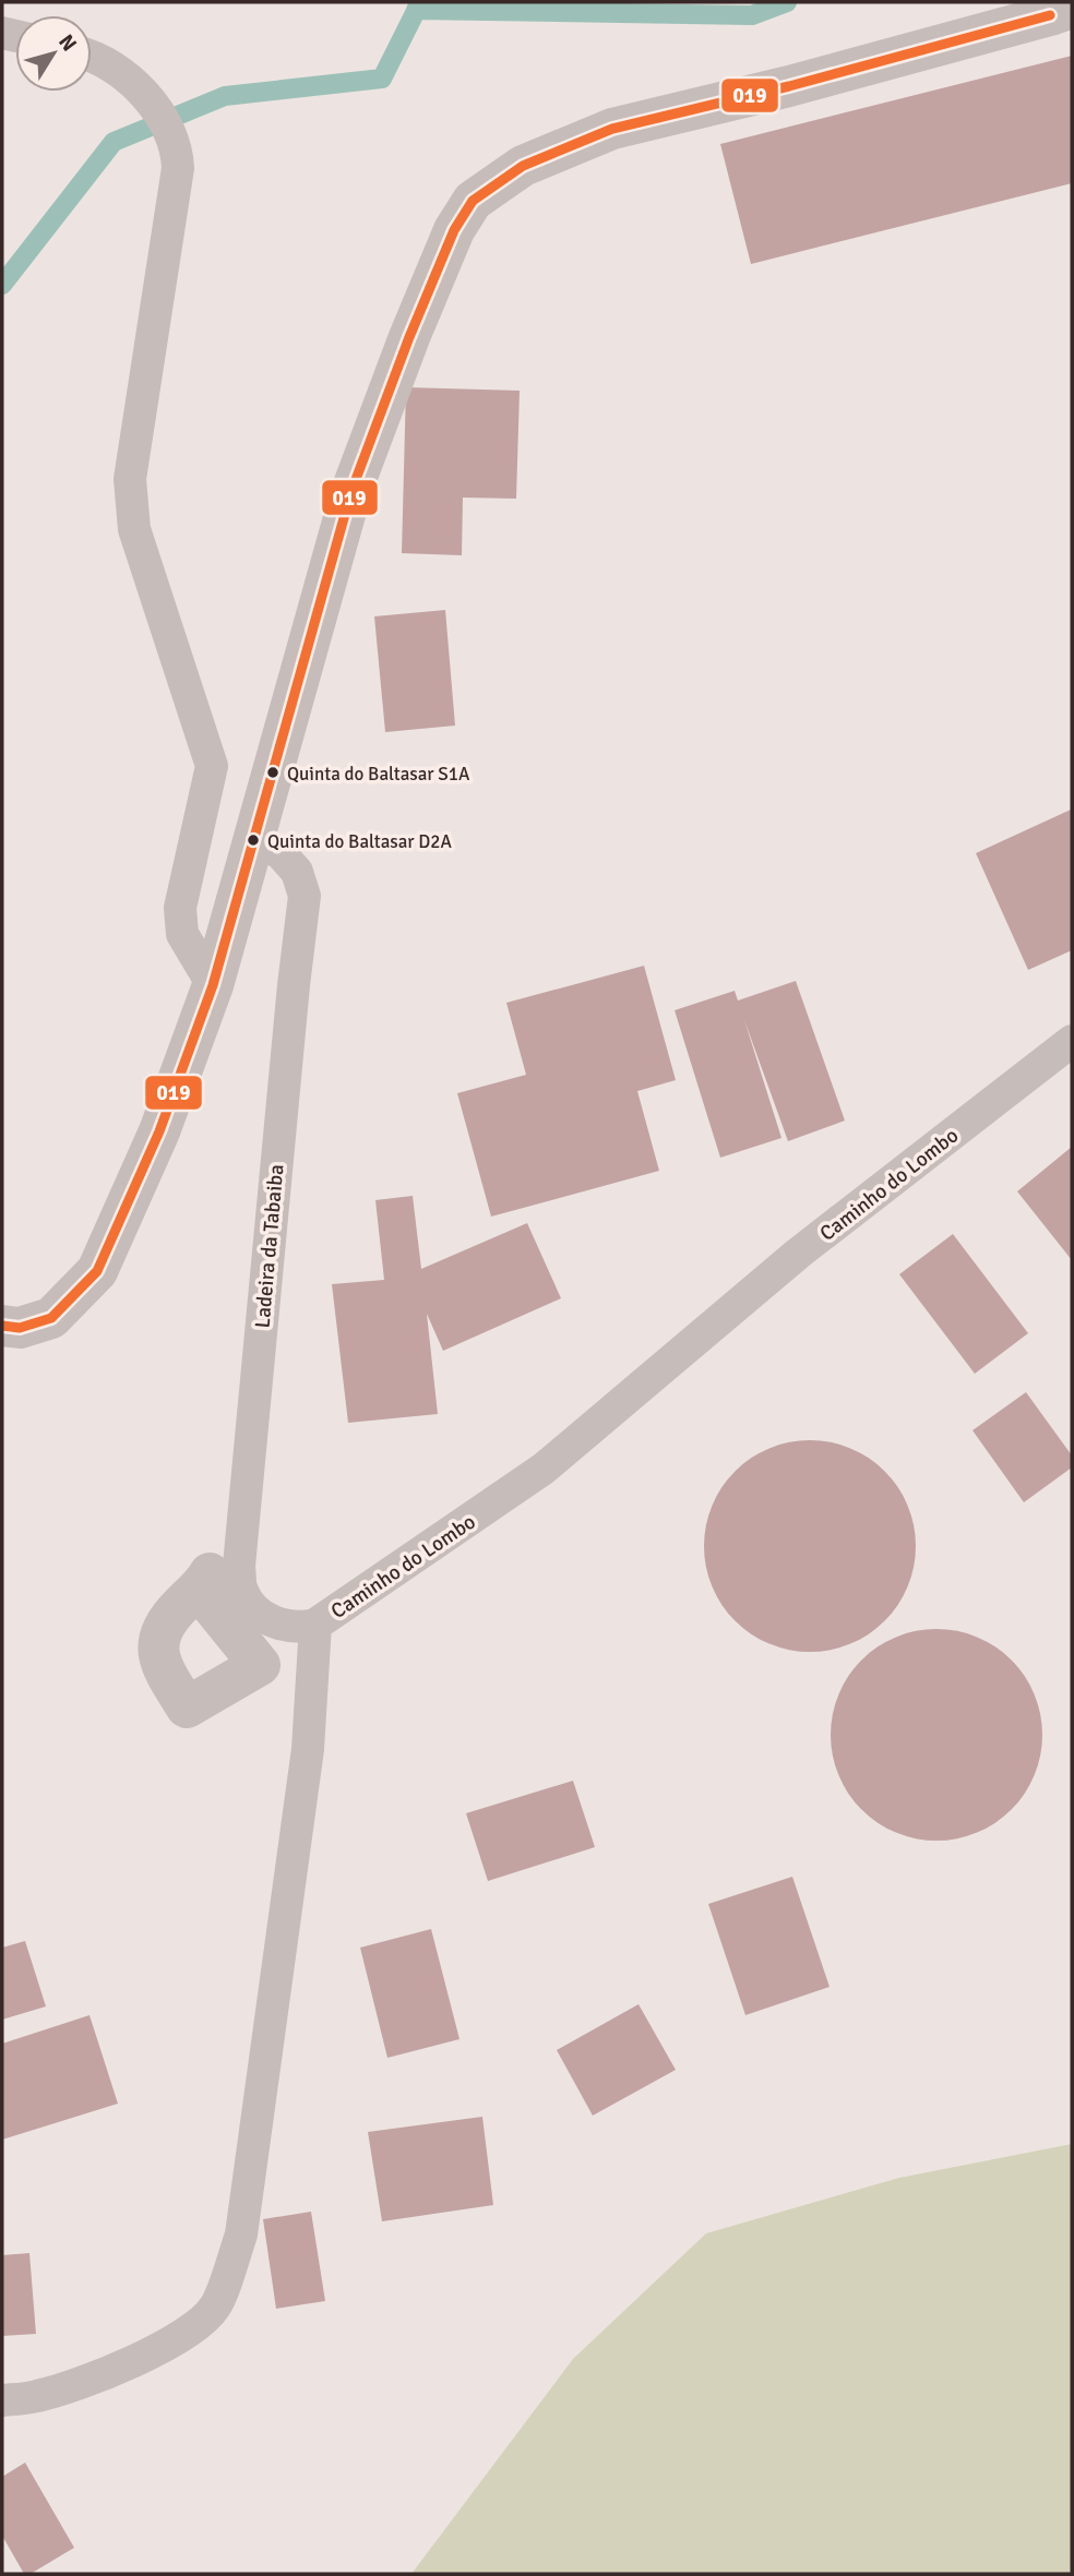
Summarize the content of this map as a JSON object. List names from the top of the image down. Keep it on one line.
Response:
{"streets":{"lane":["Caminho do Lombo","Ladeira da Tabaiba"]},"crossings":[["Caminho do Lombo","Ladeira da Tabaiba"]],"places":["Quinta do Baltasar S1A","Quinta do Baltasar D2A"],"lines":["transit line 019"],"north":"top right"}
